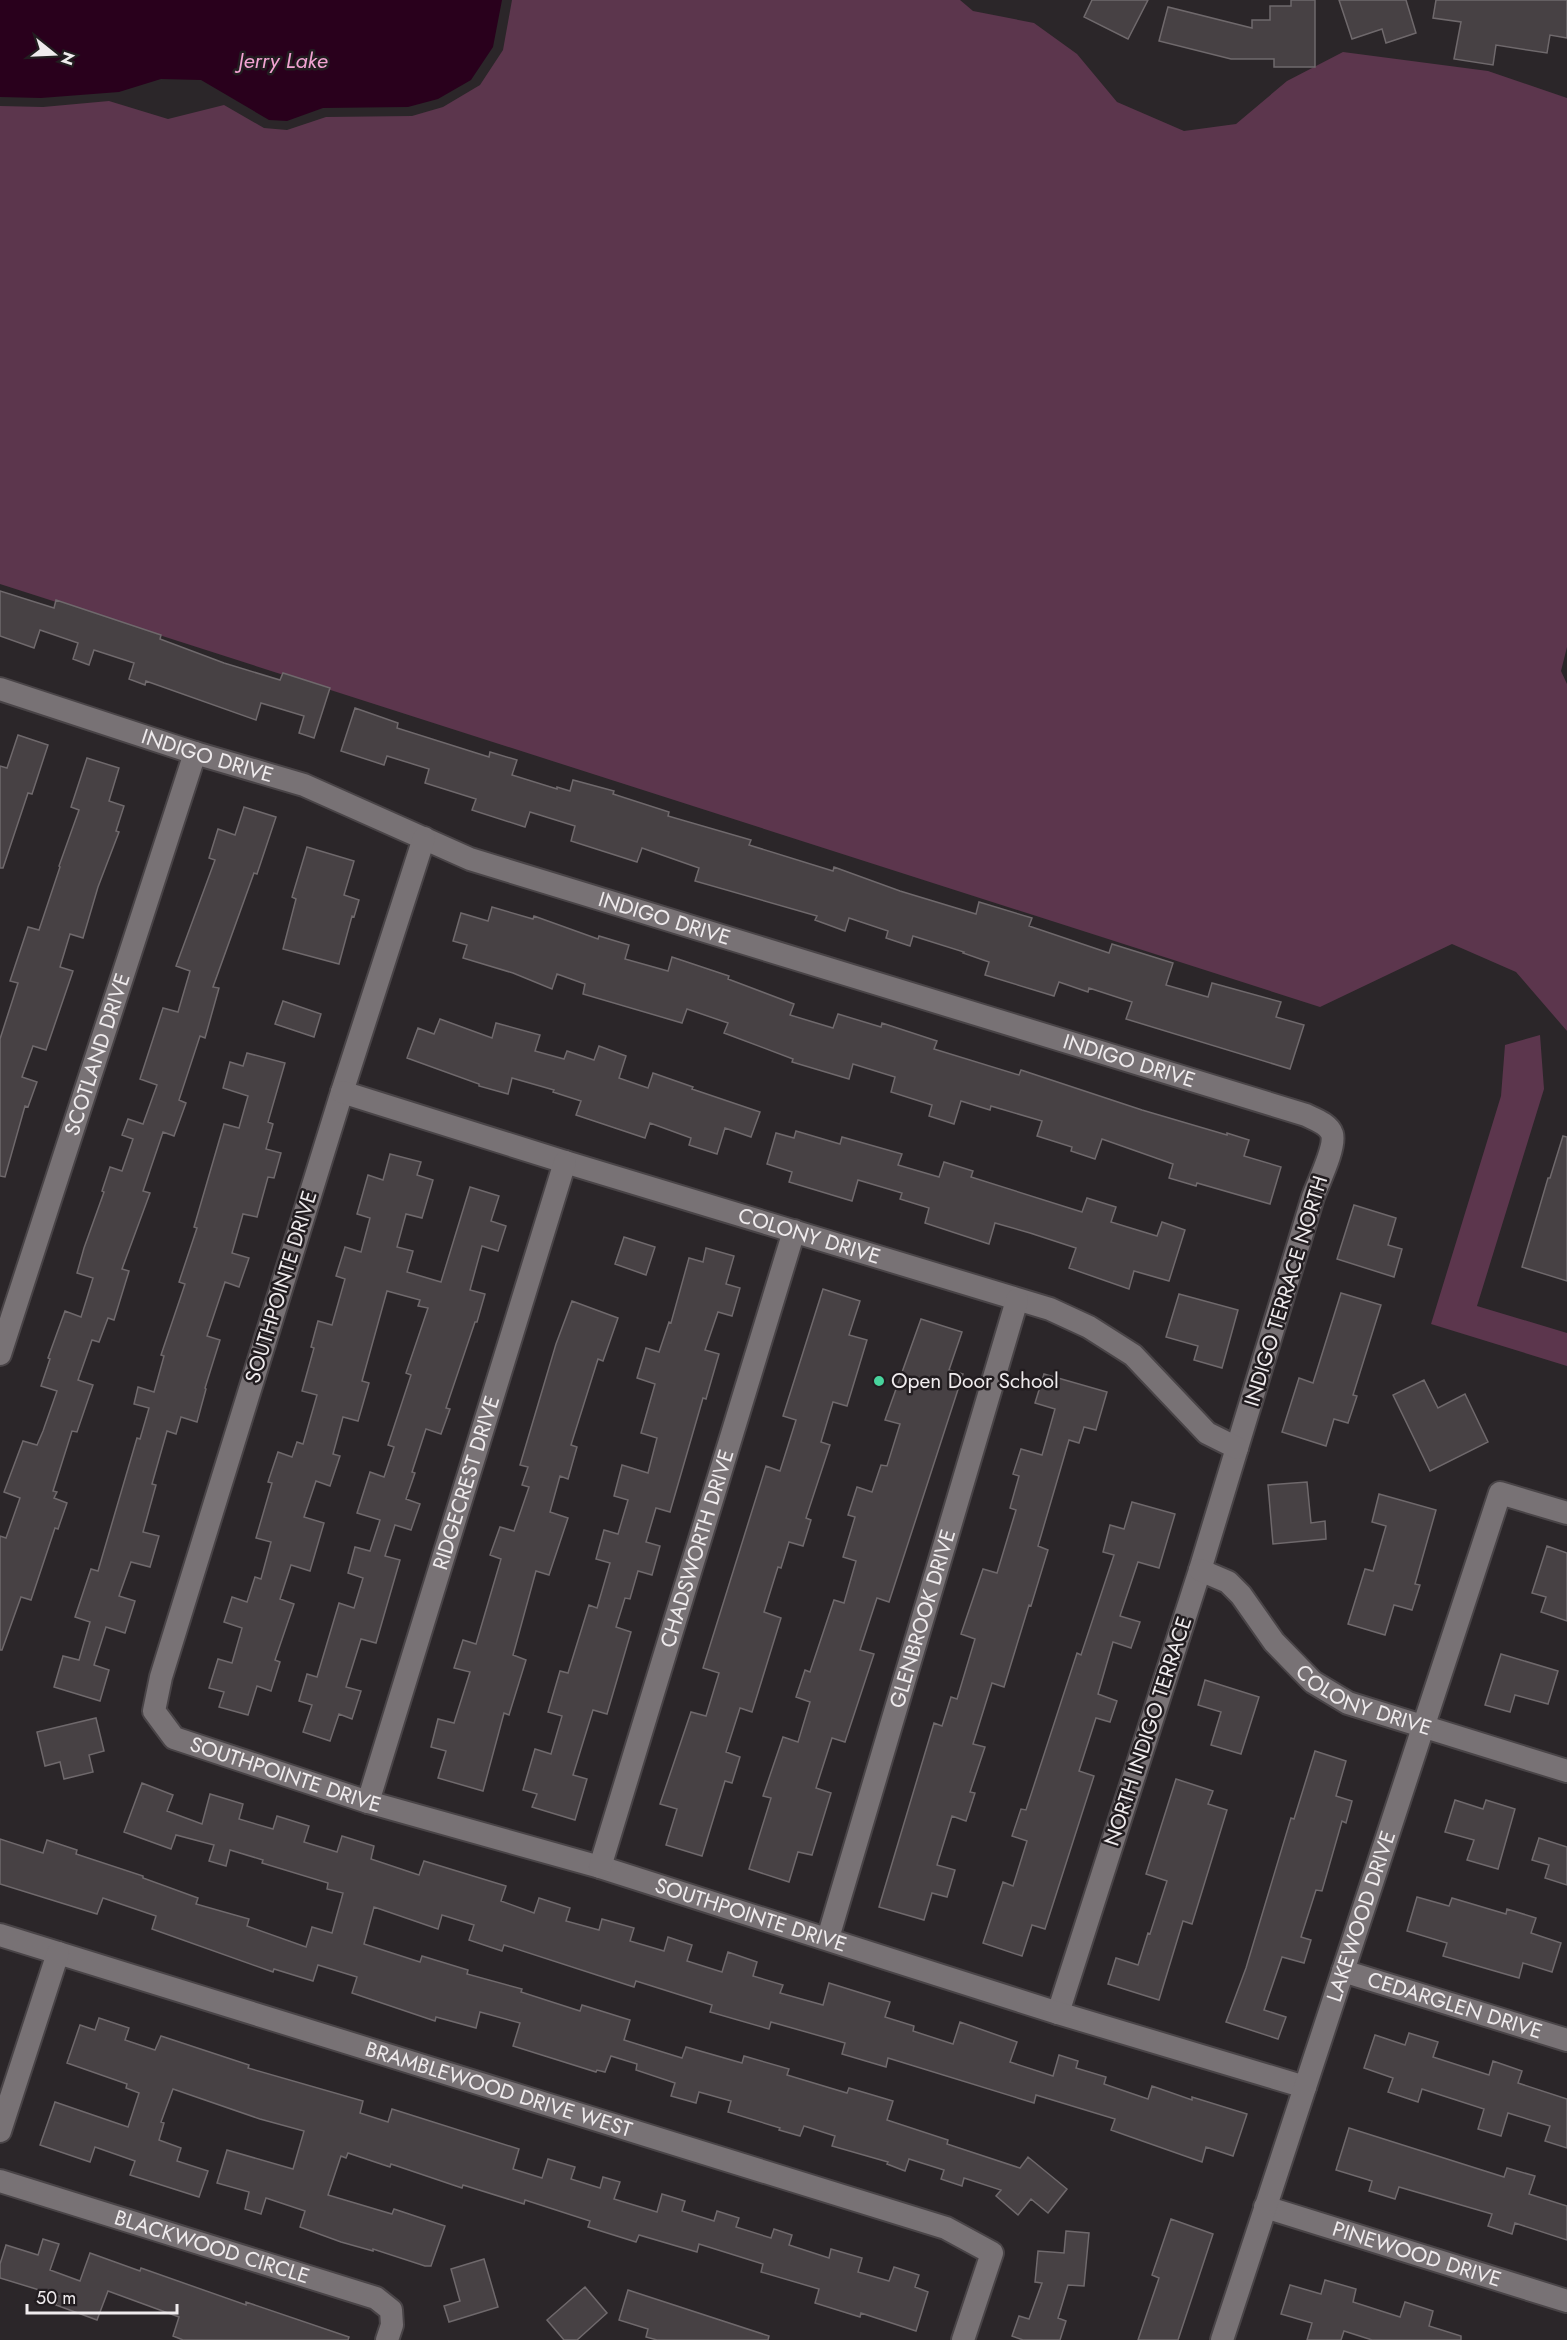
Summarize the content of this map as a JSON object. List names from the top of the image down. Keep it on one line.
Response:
{"streets":{"street":["INDIGO DRIVE","SCOTLAND DRIVE","COLONY DRIVE","SOUTHPOINTE DRIVE","INDIGO TERRACE NORTH","RIDGECREST DRIVE","CHADSWORTH DRIVE","GLENBROOK DRIVE","NORTH INDIGO TERRACE","LAKEWOOD DRIVE","CEDARGLEN DRIVE","BRAMBLEWOOD DRIVE WEST","BLACKWOOD CIRCLE","PINEWOOD DRIVE"]},"crossings":[["INDIGO DRIVE","SCOTLAND DRIVE"],["INDIGO DRIVE","SOUTHPOINTE DRIVE"],["INDIGO DRIVE","INDIGO TERRACE NORTH"],["COLONY DRIVE","SOUTHPOINTE DRIVE"],["COLONY DRIVE","INDIGO TERRACE NORTH"],["COLONY DRIVE","RIDGECREST DRIVE"],["COLONY DRIVE","CHADSWORTH DRIVE"],["COLONY DRIVE","GLENBROOK DRIVE"],["COLONY DRIVE","NORTH INDIGO TERRACE"],["COLONY DRIVE","LAKEWOOD DRIVE"],["SOUTHPOINTE DRIVE","RIDGECREST DRIVE"],["SOUTHPOINTE DRIVE","CHADSWORTH DRIVE"],["SOUTHPOINTE DRIVE","GLENBROOK DRIVE"],["SOUTHPOINTE DRIVE","NORTH INDIGO TERRACE"],["SOUTHPOINTE DRIVE","LAKEWOOD DRIVE"],["INDIGO TERRACE NORTH","NORTH INDIGO TERRACE"],["LAKEWOOD DRIVE","CEDARGLEN DRIVE"],["LAKEWOOD DRIVE","PINEWOOD DRIVE"]],"water":["Jerry Lake"],"places":["Open Door School"],"scale_bar":"50 m","north":"right"}
